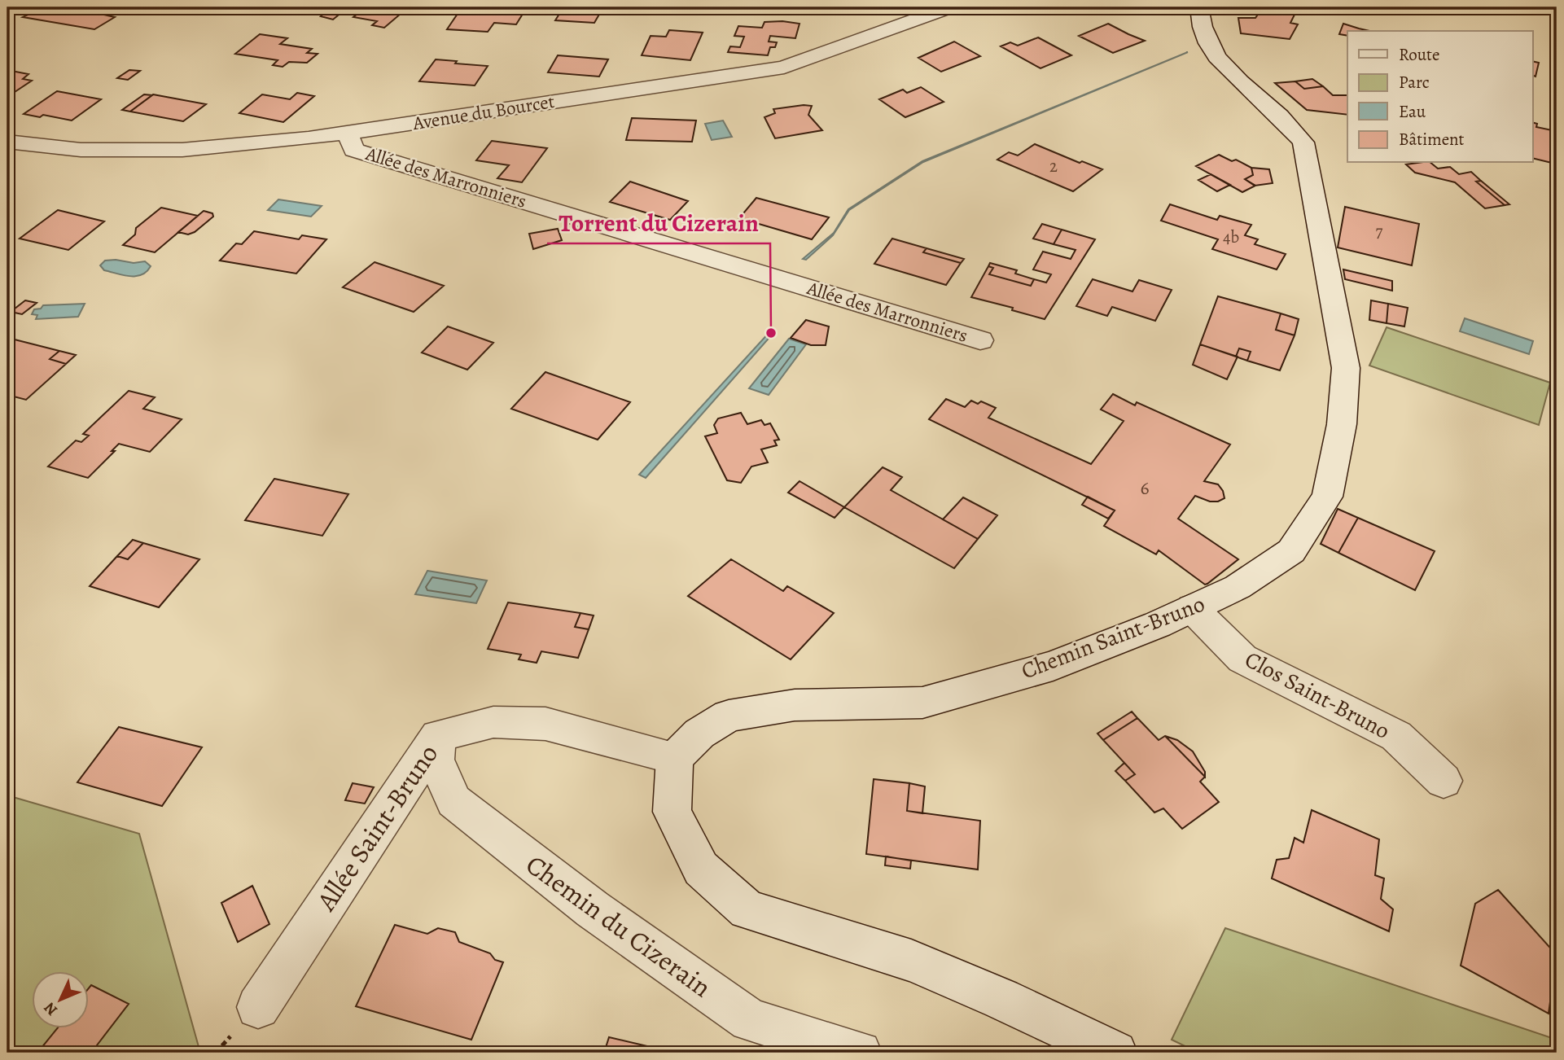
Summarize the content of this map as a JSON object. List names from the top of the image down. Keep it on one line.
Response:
{"streets":{"street":["Avenue du Bourcet","Allée des Marronniers","Chemin Saint-Bruno","Clos Saint-Bruno","Allée Saint-Bruno","Chemin du Cizerain"]},"crossings":[["Avenue du Bourcet","Allée des Marronniers"],["Chemin Saint-Bruno","Clos Saint-Bruno"],["Chemin Saint-Bruno","Allée Saint-Bruno"],["Allée Saint-Bruno","Chemin du Cizerain"]],"places":["Torrent du Cizerain"],"house_numbers":["2","7","4b","6"],"legend":["Route","Parc","Eau","Bâtiment"],"north":"bottom left"}
